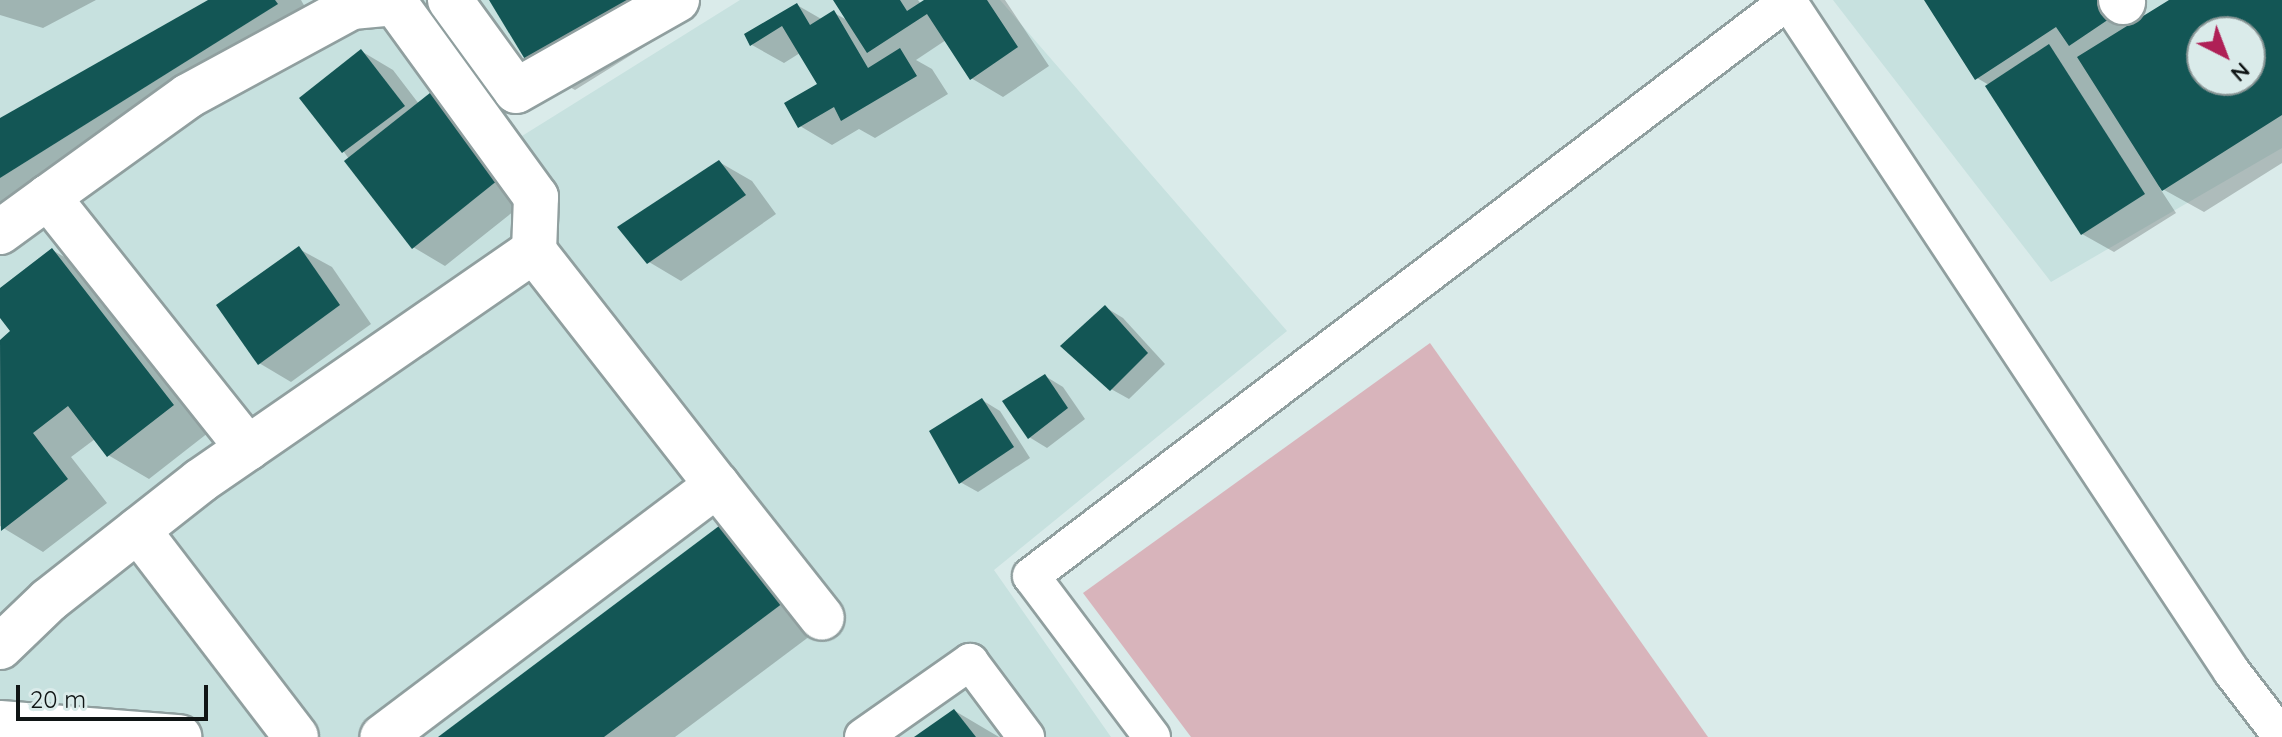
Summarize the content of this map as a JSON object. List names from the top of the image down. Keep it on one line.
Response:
{"scale_bar":"20 m","north":"bottom right"}
